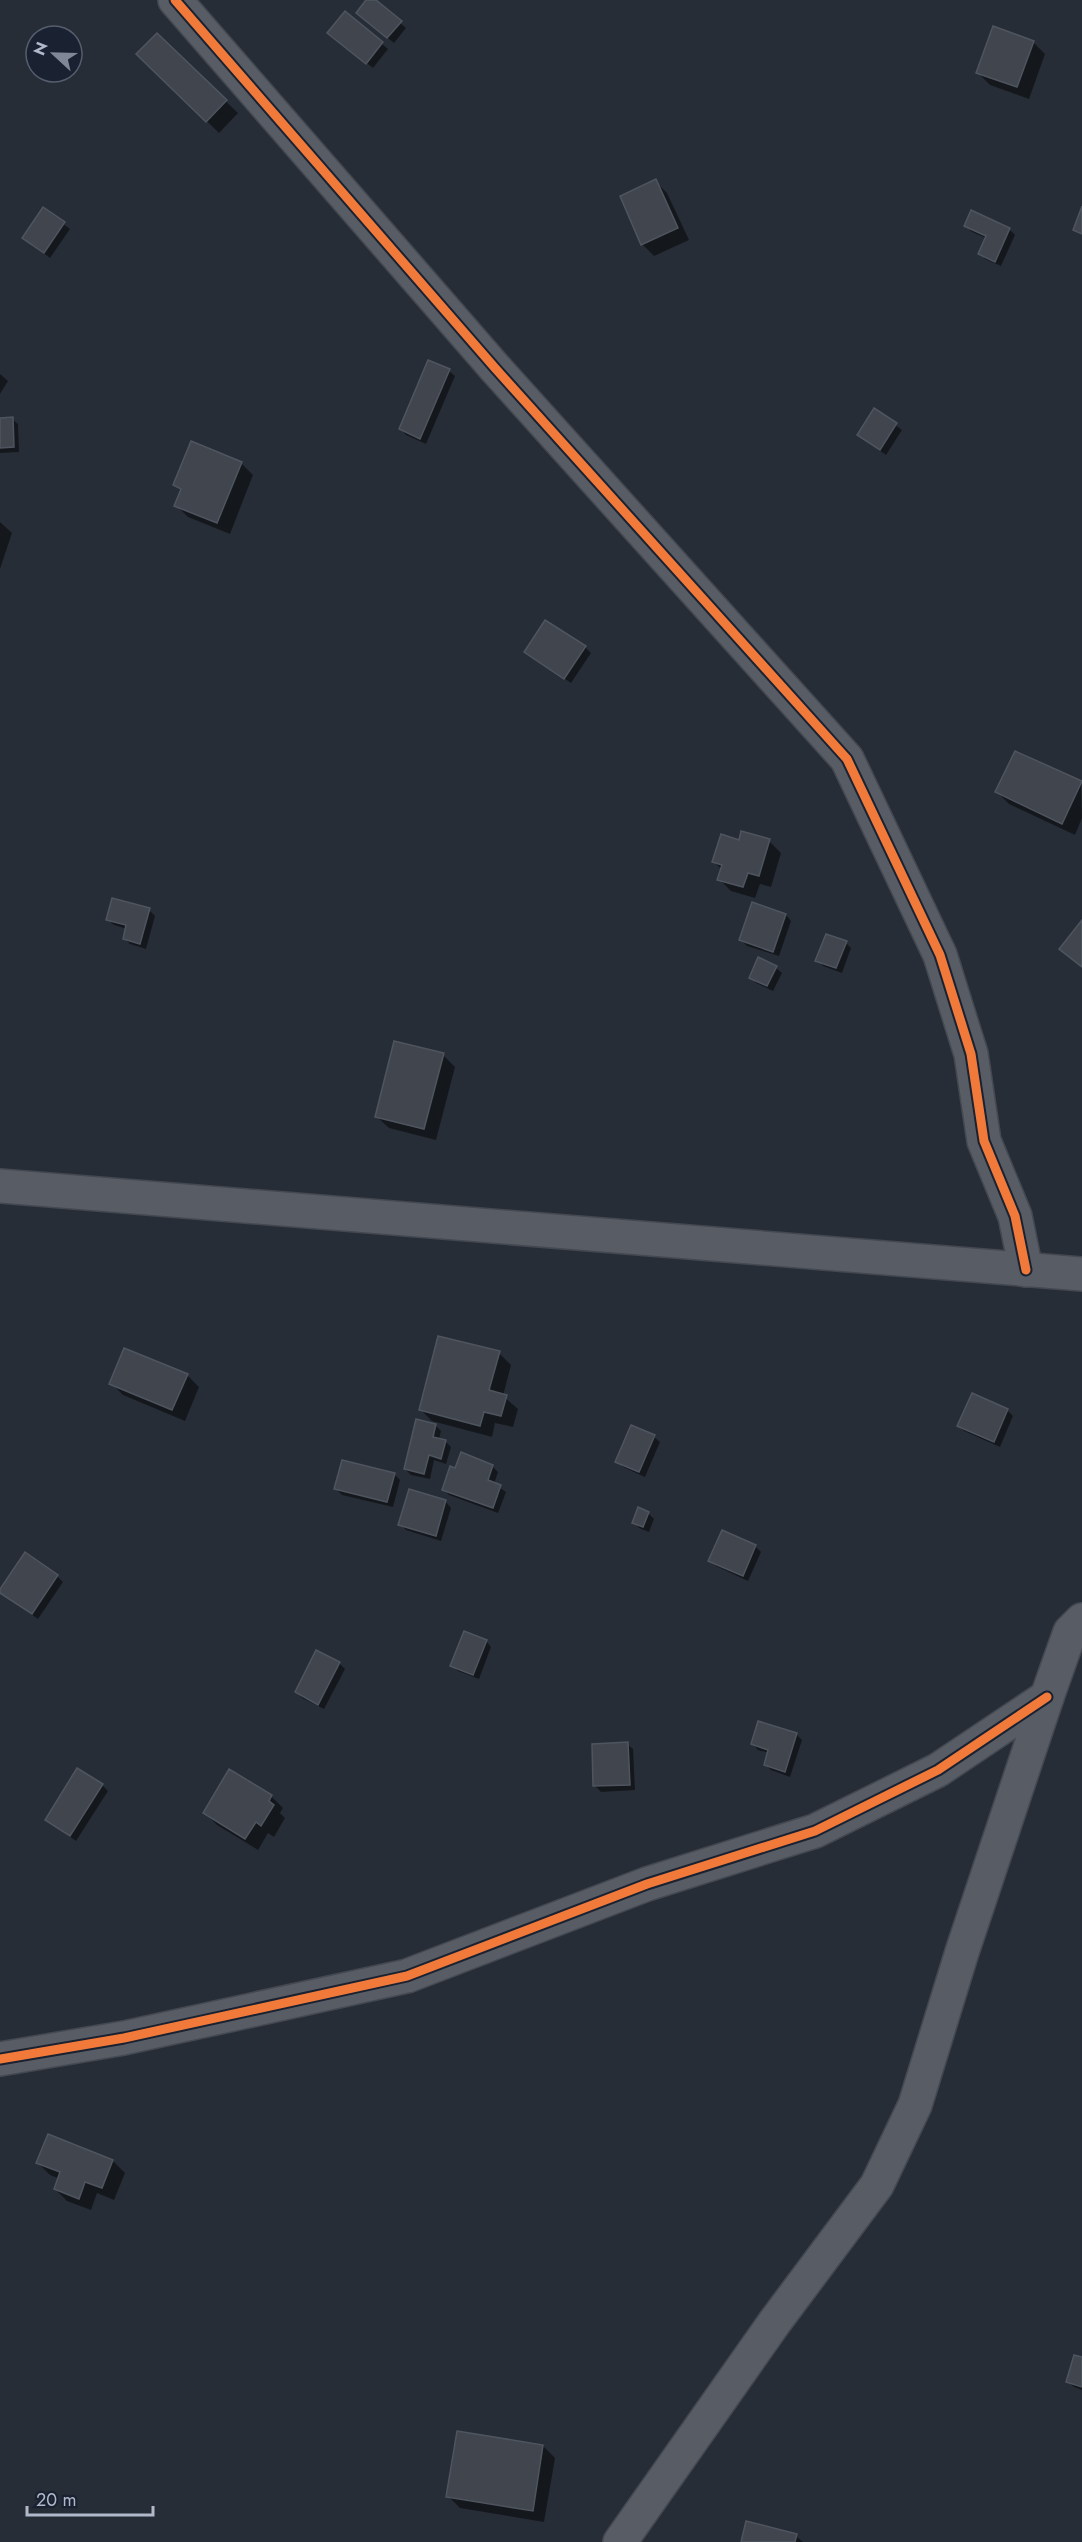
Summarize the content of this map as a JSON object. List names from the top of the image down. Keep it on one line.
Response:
{"scale_bar":"20 m","north":"left"}
